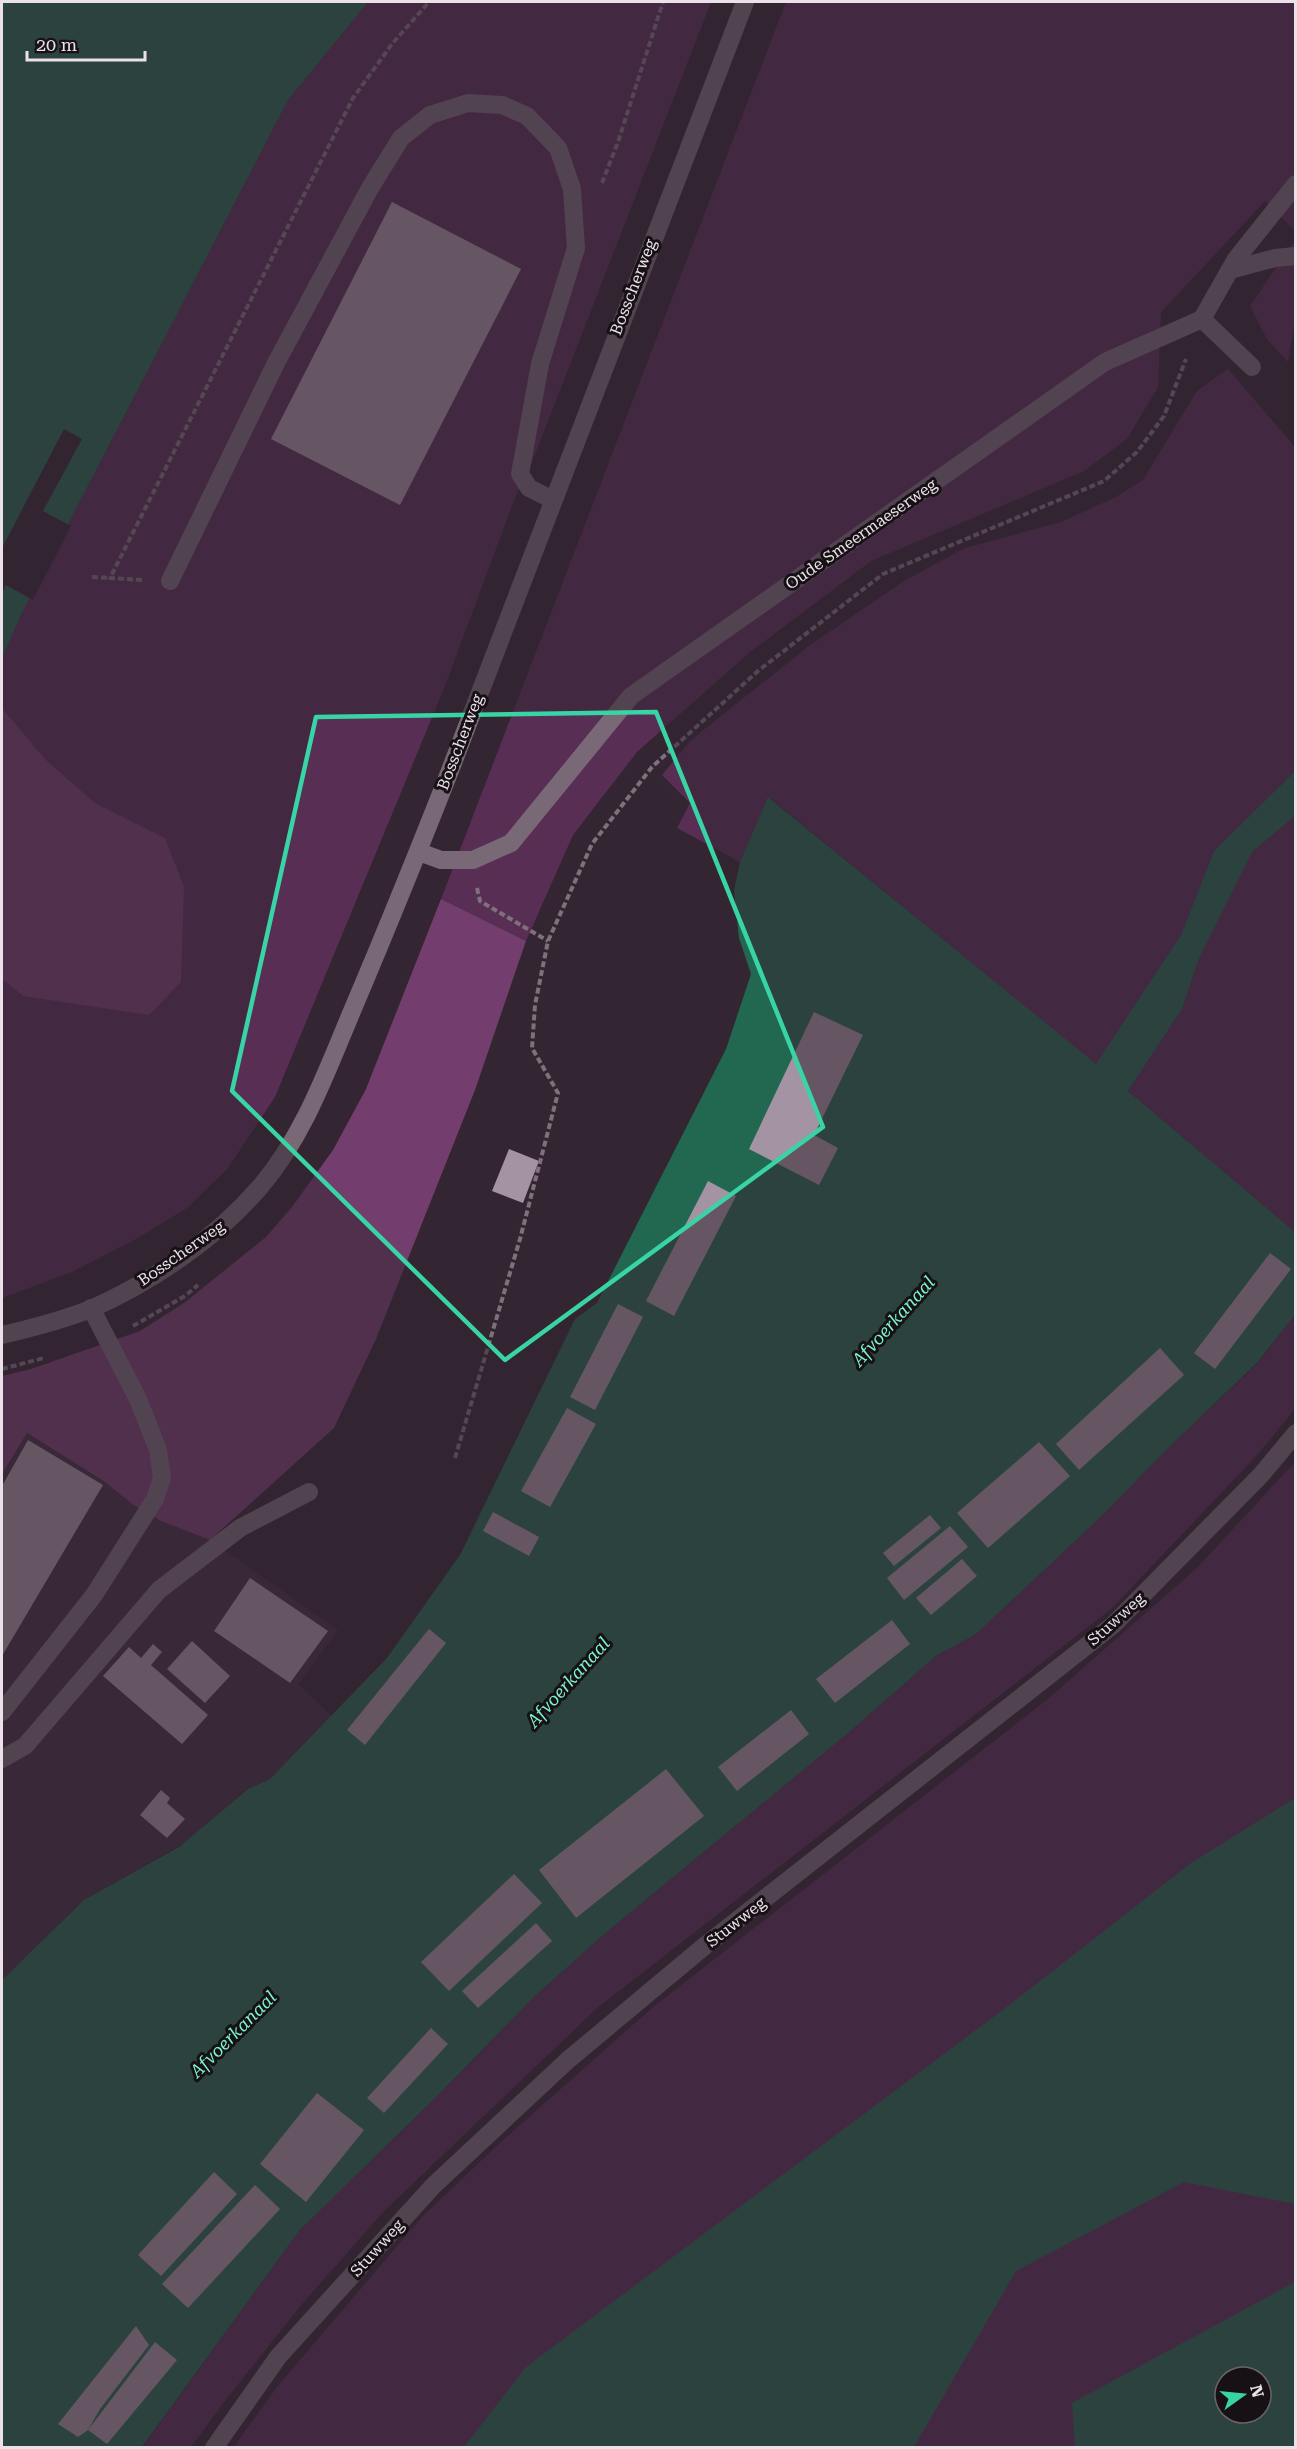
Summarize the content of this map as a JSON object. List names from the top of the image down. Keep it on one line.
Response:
{"streets":{"street":["Bosscherweg","Oude Smeermaeserweg","Stuwweg"]},"crossings":[["Bosscherweg","Oude Smeermaeserweg"]],"water":["Afvoerkanaal"],"scale_bar":"20 m","north":"right"}
